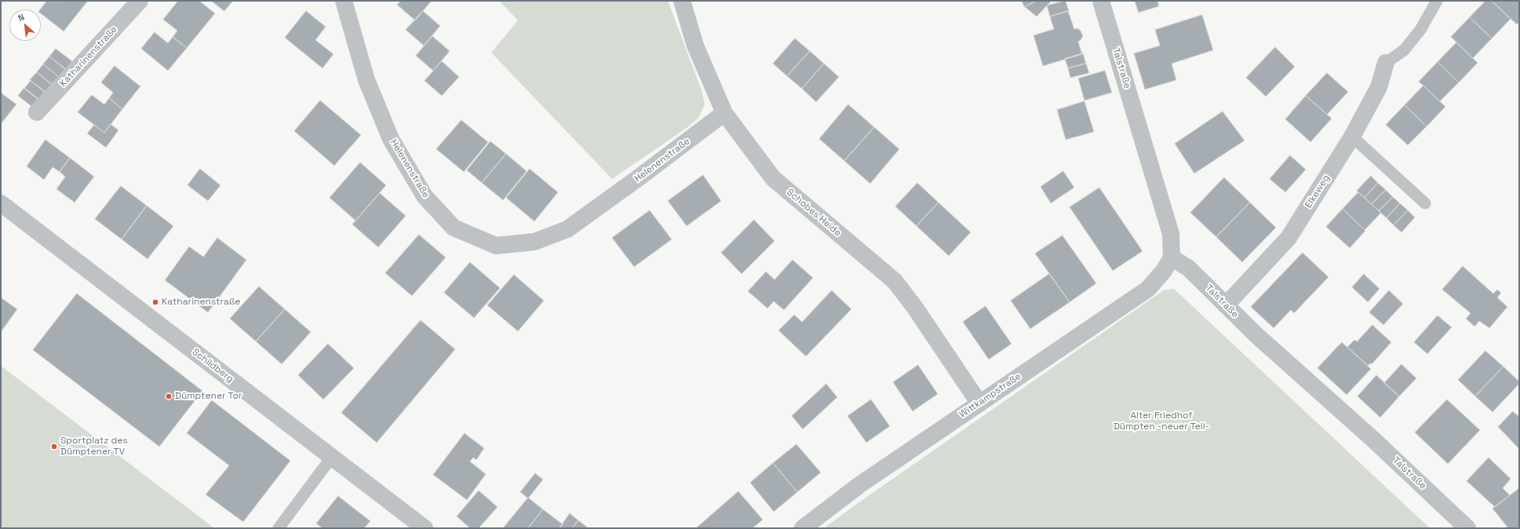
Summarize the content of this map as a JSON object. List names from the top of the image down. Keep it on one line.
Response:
{"streets":{"street":["Katharinenstraße","Talstraße","Helenenstraße","Elkeweg","Schobes Heide","Schildberg","Wittkampstraße"]},"crossings":[["Talstraße","Elkeweg"],["Talstraße","Wittkampstraße"],["Helenenstraße","Schobes Heide"],["Schobes Heide","Wittkampstraße"]],"parks":["Alter Friedhof Dümpten -neuer Teil-"],"places":["Katharinenstraße","Dümptener Tor","Sportplatz des Dümptener TV"],"north":"top left"}
